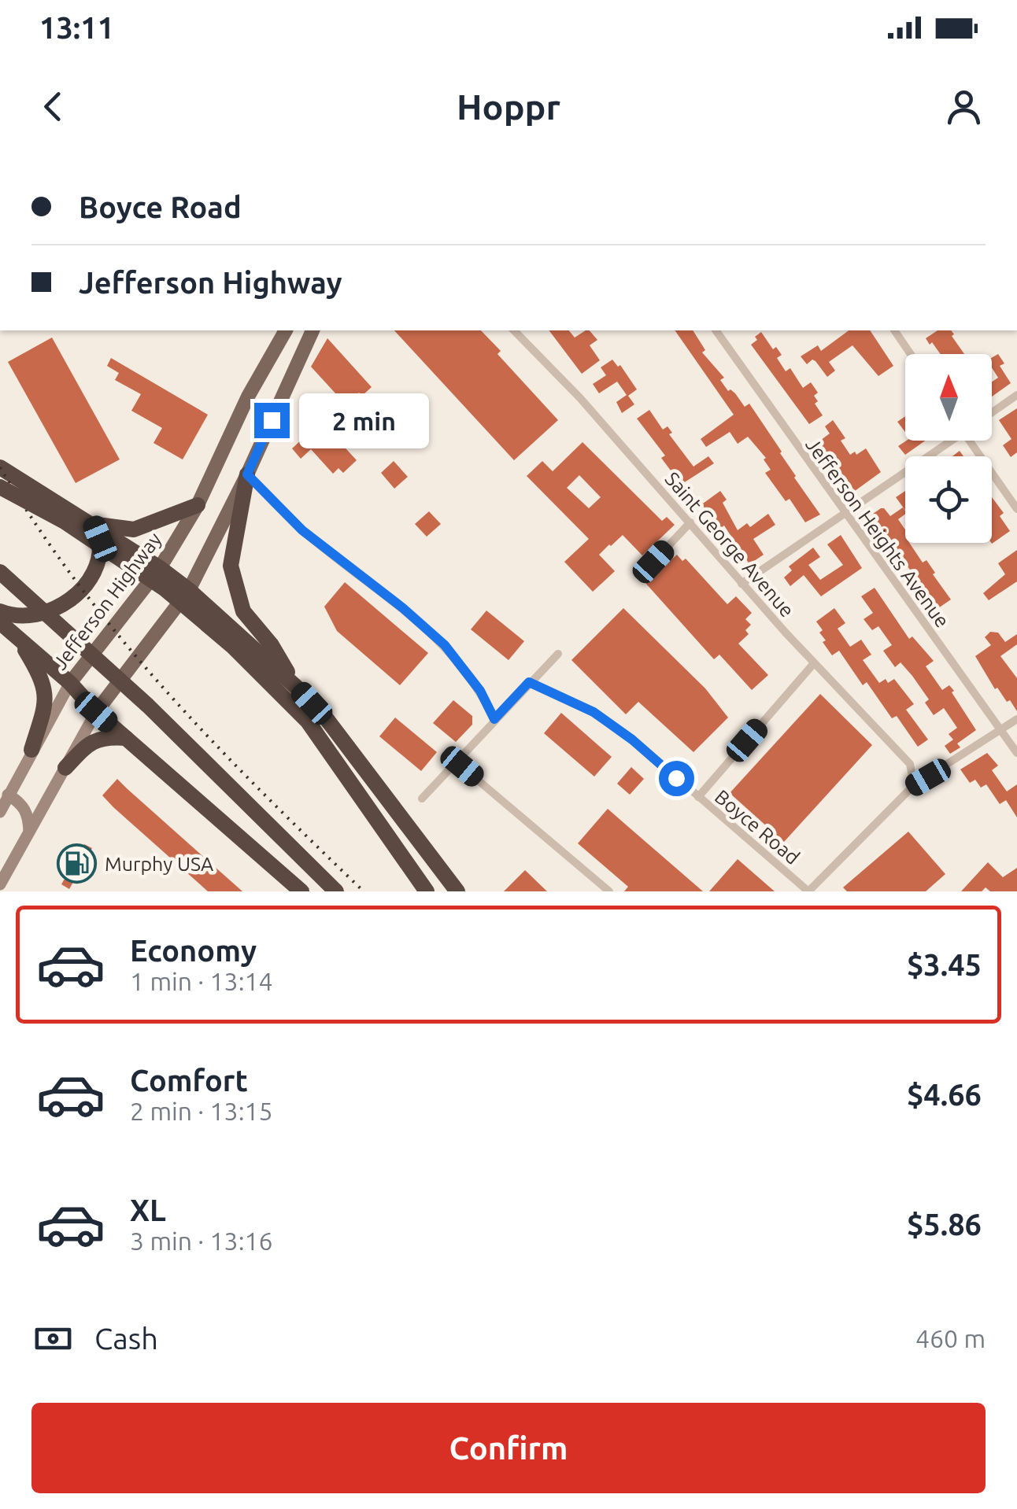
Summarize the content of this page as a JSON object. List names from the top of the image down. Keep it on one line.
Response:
{"streets":{"main road":["Jefferson Highway"],"street":["Jefferson Heights Avenue","Saint George Avenue","Boyce Road"]},"places":{"fuel station":["Murphy USA"]},"north":"top","page":{"status":"13:11","header":"Hoppr","banner":["Boyce Road","Jefferson Highway"],"bubble":"2 min","list":[{"name":"Economy","note":"1 min · 13:14","value":"$3.45"},{"name":"Comfort","note":"2 min · 13:15","value":"$4.66"},{"name":"XL","note":"3 min · 13:16","value":"$5.86"}],"pay":["Cash","460 m"],"buttons":"Confirm"}}
